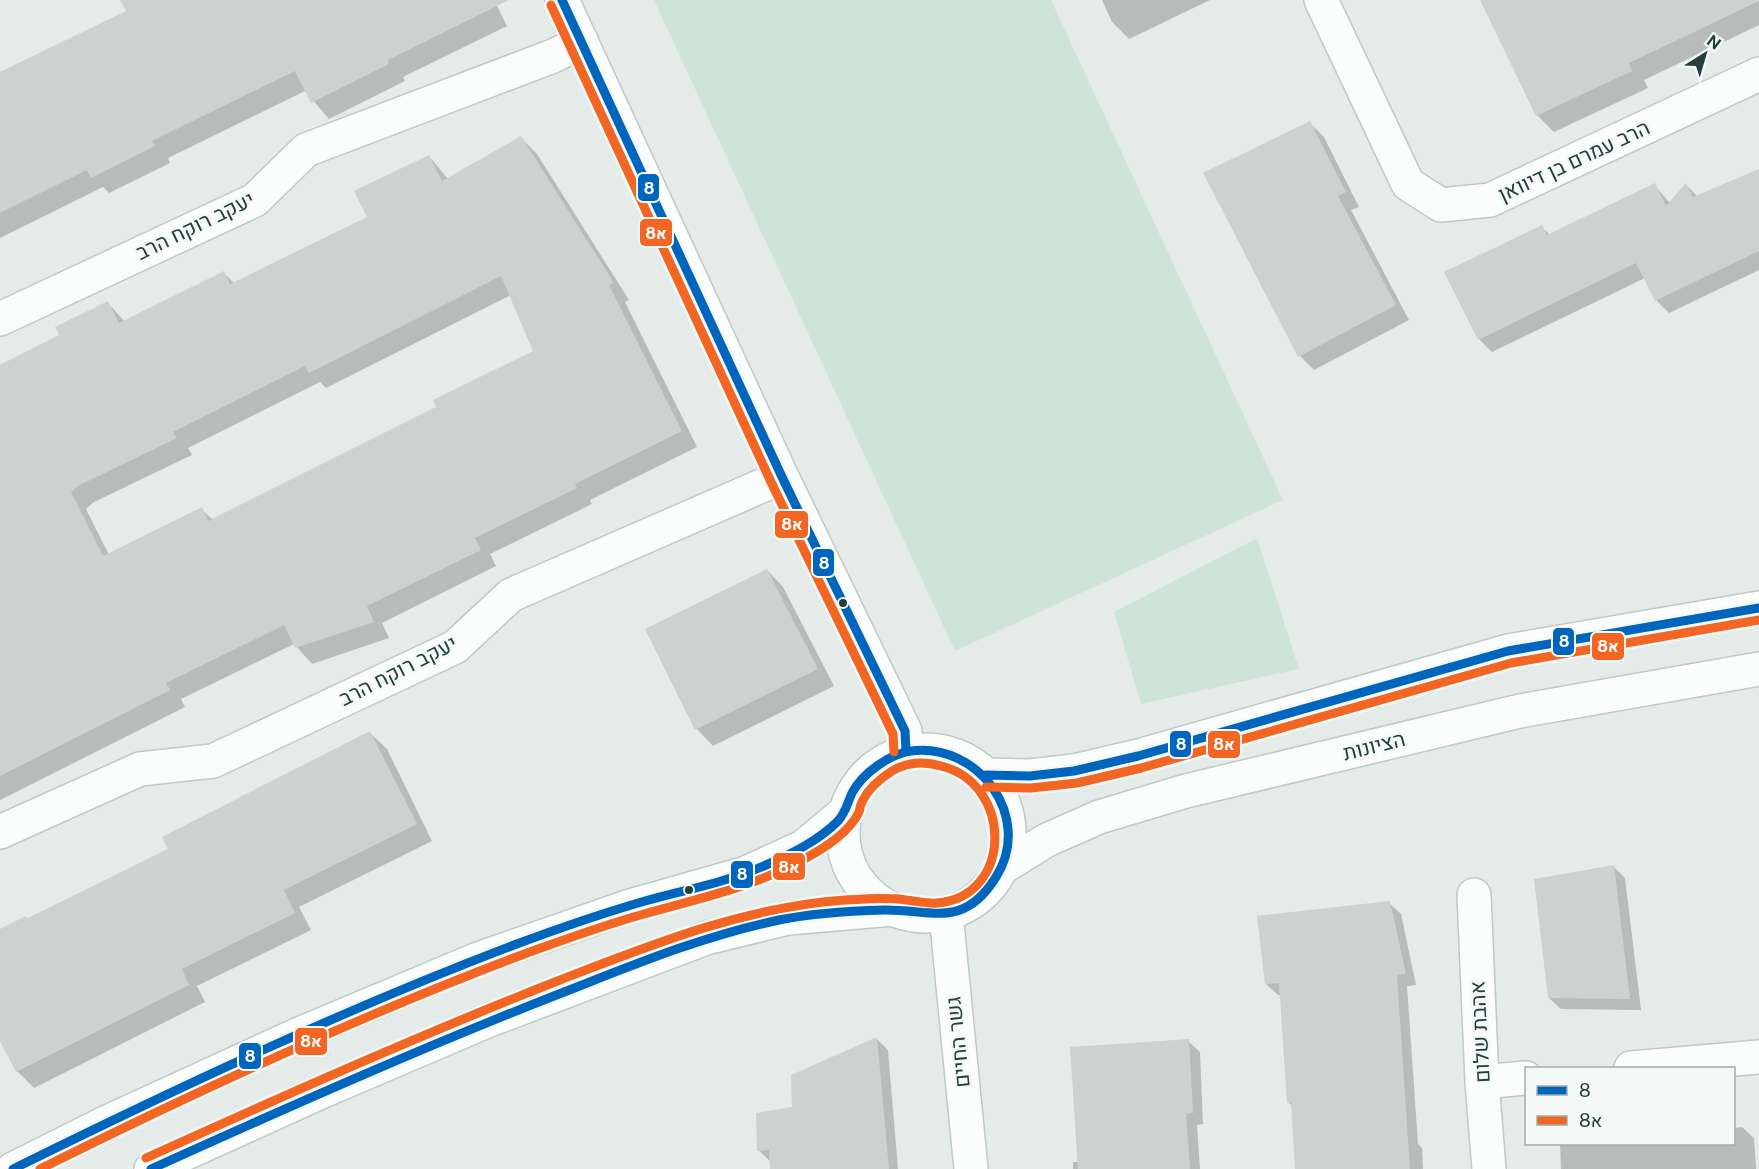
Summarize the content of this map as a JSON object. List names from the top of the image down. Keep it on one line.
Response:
{"streets":{"street":["הרב עמרם בן דיוואן","יעקב רוקח הרב","הציונות","אהבת שלום","גשר החיים"]},"crossings":[["הציונות","גשר החיים"]],"lines":["transit line 8","transit line 8א"],"legend":["8","8א"],"north":"top right"}
